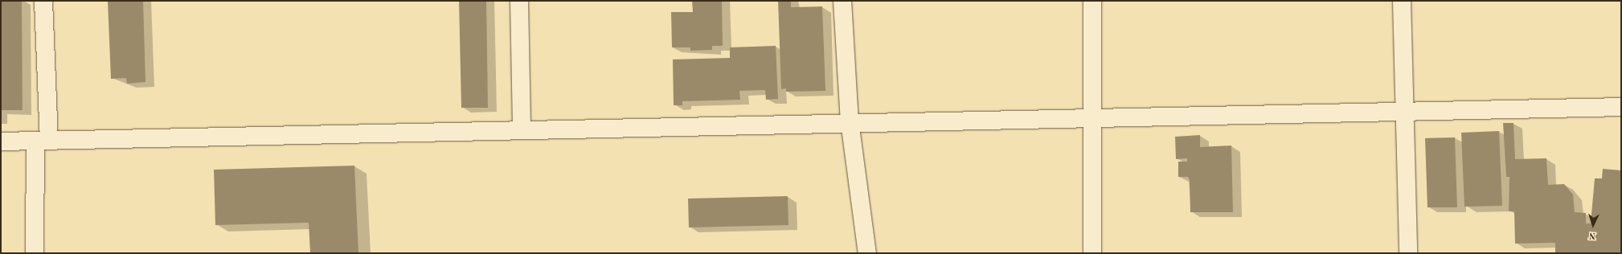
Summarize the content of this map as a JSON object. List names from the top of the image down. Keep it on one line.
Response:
{"north":"bottom"}
